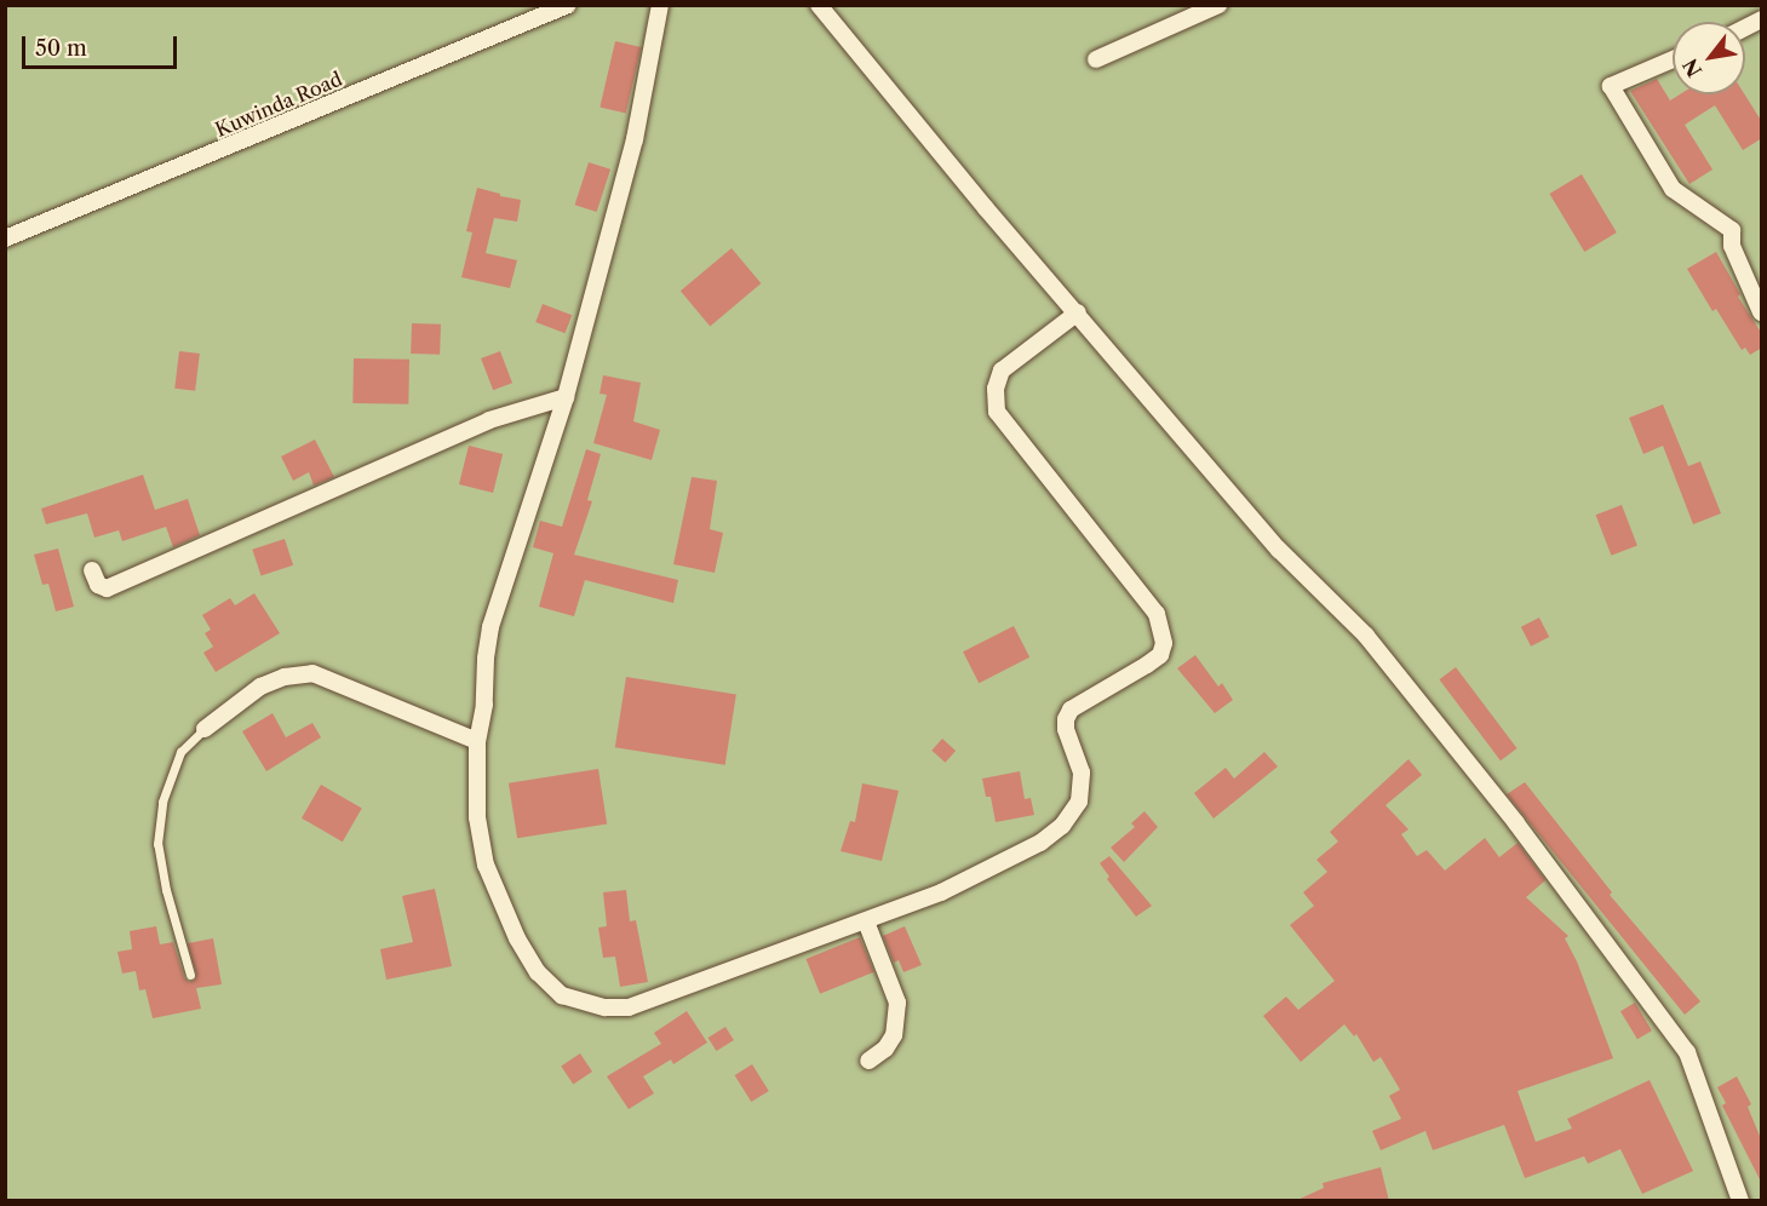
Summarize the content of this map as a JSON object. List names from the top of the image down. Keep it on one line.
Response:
{"streets":{"street":["Kuwinda Road"]},"scale_bar":"50 m","north":"bottom left"}
